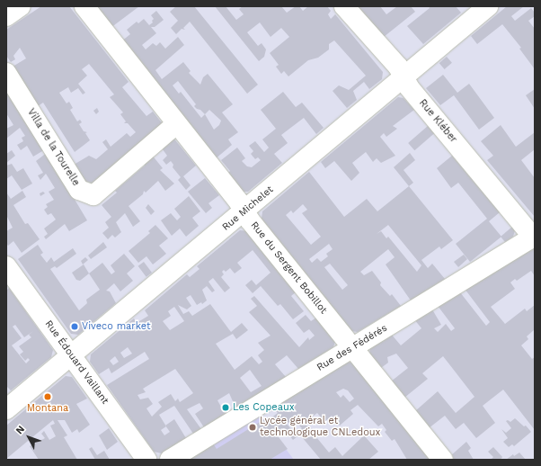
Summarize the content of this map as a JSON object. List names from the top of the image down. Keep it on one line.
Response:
{"streets":{"street":["Rue Kléber","Villa de la Tourelle","Rue Michelet","Rue du Sergent Bobillot","Rue des Fédérés","Rue Édouard Vaillant"]},"crossings":[["Rue Kléber","Rue Michelet"],["Rue Kléber","Rue des Fédérés"],["Villa de la Tourelle","Rue du Sergent Bobillot"],["Rue Michelet","Rue du Sergent Bobillot"],["Rue Michelet","Rue Édouard Vaillant"],["Rue du Sergent Bobillot","Rue des Fédérés"]],"places":["Viveco market","Montana","Les Copeaux","Lycée général et technologique CNLedoux"],"north":"top left"}
